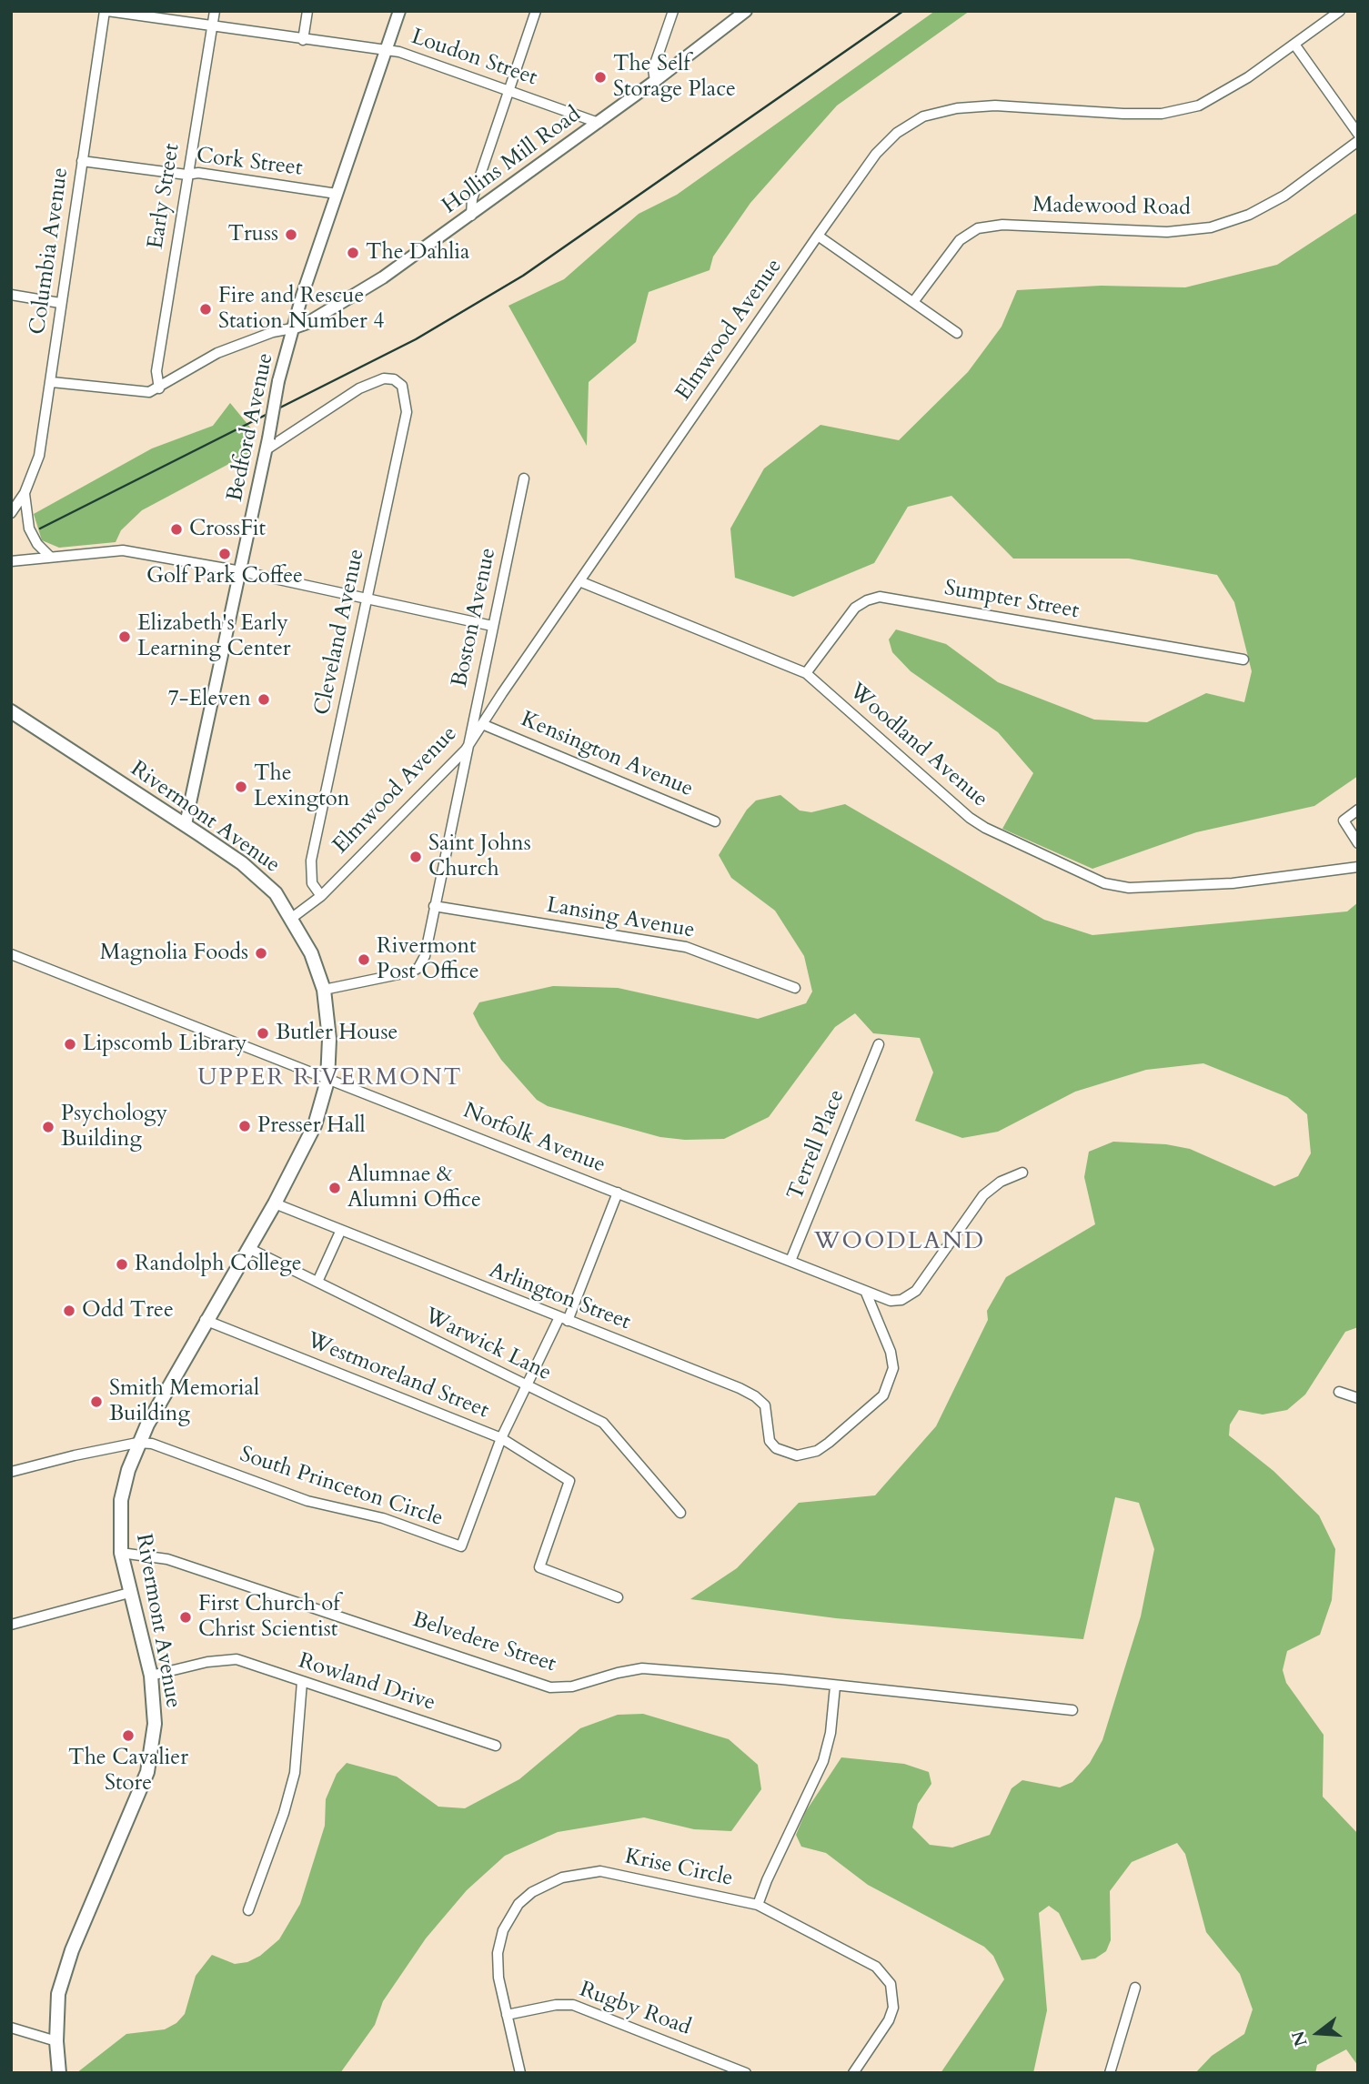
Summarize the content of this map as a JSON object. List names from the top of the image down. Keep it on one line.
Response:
{"streets":{"main road":["Rivermont Avenue"],"street":["Loudon Street","Hollins Mill Road","Cork Street","Early Street","Madewood Road","Columbia Avenue","Elmwood Avenue","Bedford Avenue","Sumpter Street","Boston Avenue","Cleveland Avenue","Woodland Avenue","Kensington Avenue","Lansing Avenue","Norfolk Avenue","Terrell Place","Arlington Street","Warwick Lane","Westmoreland Street","South Princeton Circle","Belvedere Street","Rowland Drive","Krise Circle","Rugby Road"]},"crossings":[["Loudon Street","Hollins Mill Road"],["Loudon Street","Early Street"],["Loudon Street","Columbia Avenue"],["Loudon Street","Bedford Avenue"],["Hollins Mill Road","Bedford Avenue"],["Cork Street","Early Street"],["Cork Street","Columbia Avenue"],["Cork Street","Bedford Avenue"],["Elmwood Avenue","Boston Avenue"],["Elmwood Avenue","Cleveland Avenue"],["Elmwood Avenue","Woodland Avenue"],["Elmwood Avenue","Kensington Avenue"],["Elmwood Avenue","Rivermont Avenue"],["Bedford Avenue","Cleveland Avenue"],["Bedford Avenue","Rivermont Avenue"],["Sumpter Street","Woodland Avenue"],["Boston Avenue","Rivermont Avenue"],["Boston Avenue","Lansing Avenue"],["Rivermont Avenue","Norfolk Avenue"],["Rivermont Avenue","Arlington Street"],["Rivermont Avenue","Warwick Lane"],["Rivermont Avenue","Westmoreland Street"],["Rivermont Avenue","South Princeton Circle"],["Rivermont Avenue","Belvedere Street"],["Rivermont Avenue","Rowland Drive"],["Norfolk Avenue","Terrell Place"],["Norfolk Avenue","Arlington Street"],["Westmoreland Street","South Princeton Circle"],["Krise Circle","Rugby Road"]],"districts":["UPPER RIVERMONT","WOODLAND"],"places":["The Self Storage Place","Truss","The Dahlia","Fire and Rescue Station Number 4","CrossFit","Golf Park Coffee","Elizabeth's Early Learning Center","7-Eleven","The Lexington","Saint Johns Church","Magnolia Foods","Rivermont Post Office","Butler House","Lipscomb Library","Presser Hall","Psychology Building","Alumnae & Alumni Office","Randolph College","Odd Tree","Smith Memorial Building","First Church of Christ Scientist","The Cavalier Store"],"north":"left"}
